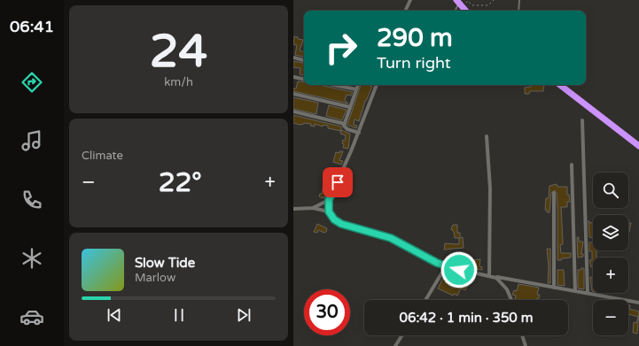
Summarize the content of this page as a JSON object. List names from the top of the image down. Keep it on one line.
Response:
{"page":{"tabs":"06:41","tile":[["24","km/h"],"Climate"],"turn":["290 m","Turn right"],"heat":["−","22°","+"],"map_buttons":["+","−"],"song":["Slow Tide","Marlow"],"limit":"30","trip":"06:42 · 1 min · 350 m"}}
